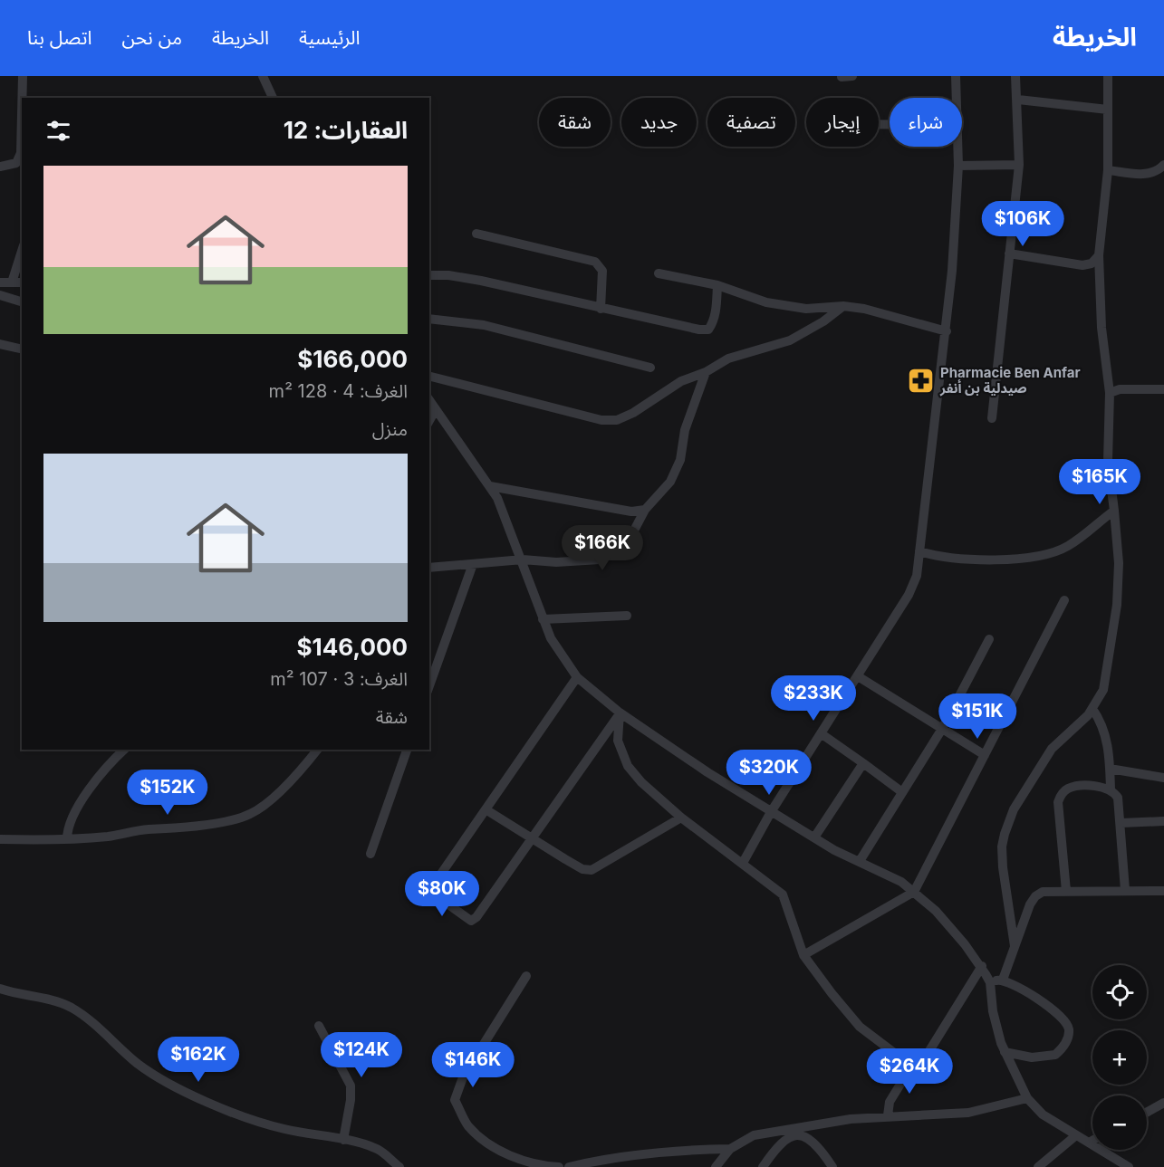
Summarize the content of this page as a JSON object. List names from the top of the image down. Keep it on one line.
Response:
{"places":{"pharmacy":["Pharmacie Ben Anfar صيدلية بن أنفر"]},"page":{"header":"الخريطة","nav":["الرئيسية","الخريطة","من نحن","اتصل بنا"],"chip":["شراء","إيجار","تصفية","جديد","شقة"],"heading":"العقارات: 12","list":[{"name":"$166,000","note":"الغرف: 4 · 128 m² · منزل"},{"name":"$146,000","note":"الغرف: 3 · 107 m² · شقة"}],"price":["$106K","$165K","$166K","$233K","$151K","$320K","$152K","$80K","$124K","$162K","$146K","$264K"],"map_buttons":["+","−"]}}
